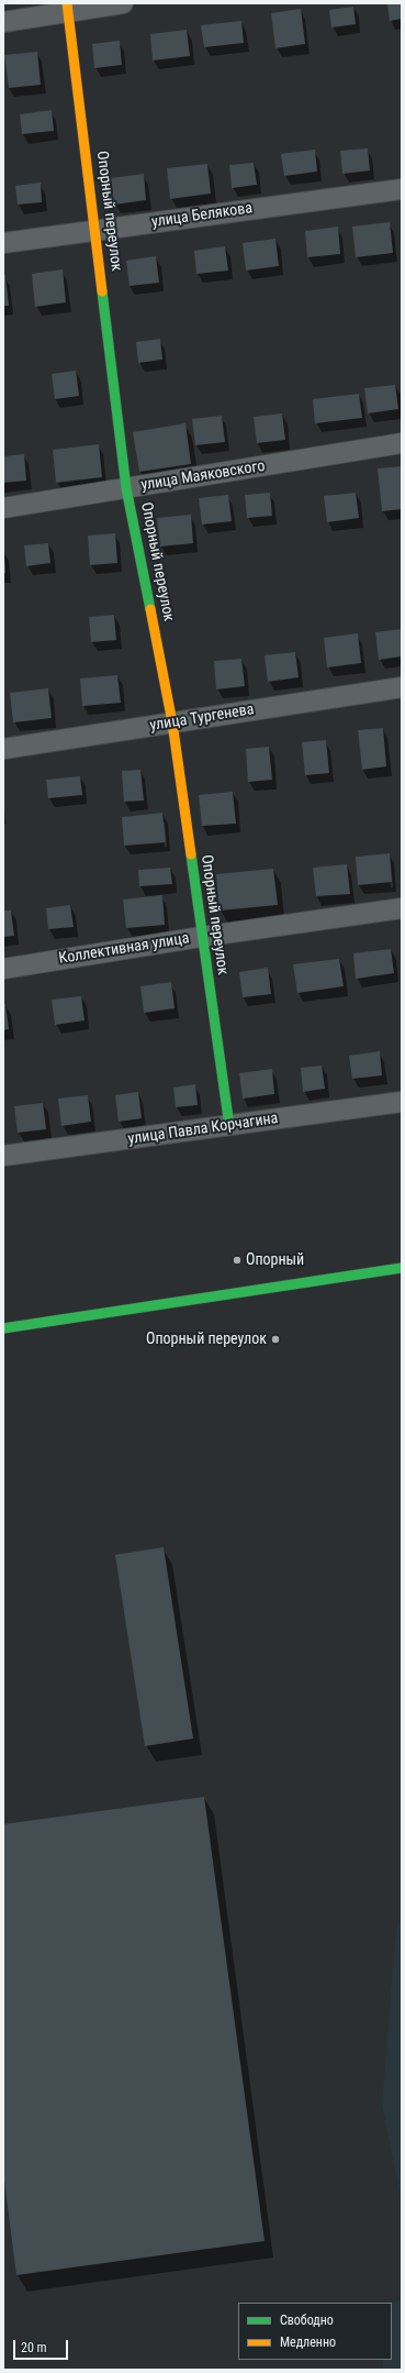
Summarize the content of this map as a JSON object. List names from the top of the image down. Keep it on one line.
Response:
{"streets":{"street":["Опорный переулок","улица Белякова","улица Маяковского","улица Тургенева","Коллективная улица","улица Павла Корчагина"]},"crossings":[["Опорный переулок","улица Белякова"],["Опорный переулок","улица Маяковского"],["Опорный переулок","улица Тургенева"],["Опорный переулок","Коллективная улица"],["Опорный переулок","улица Павла Корчагина"]],"places":["Опорный","Опорный переулок"],"legend":["Свободно","Медленно"],"scale_bar":"20 m"}
